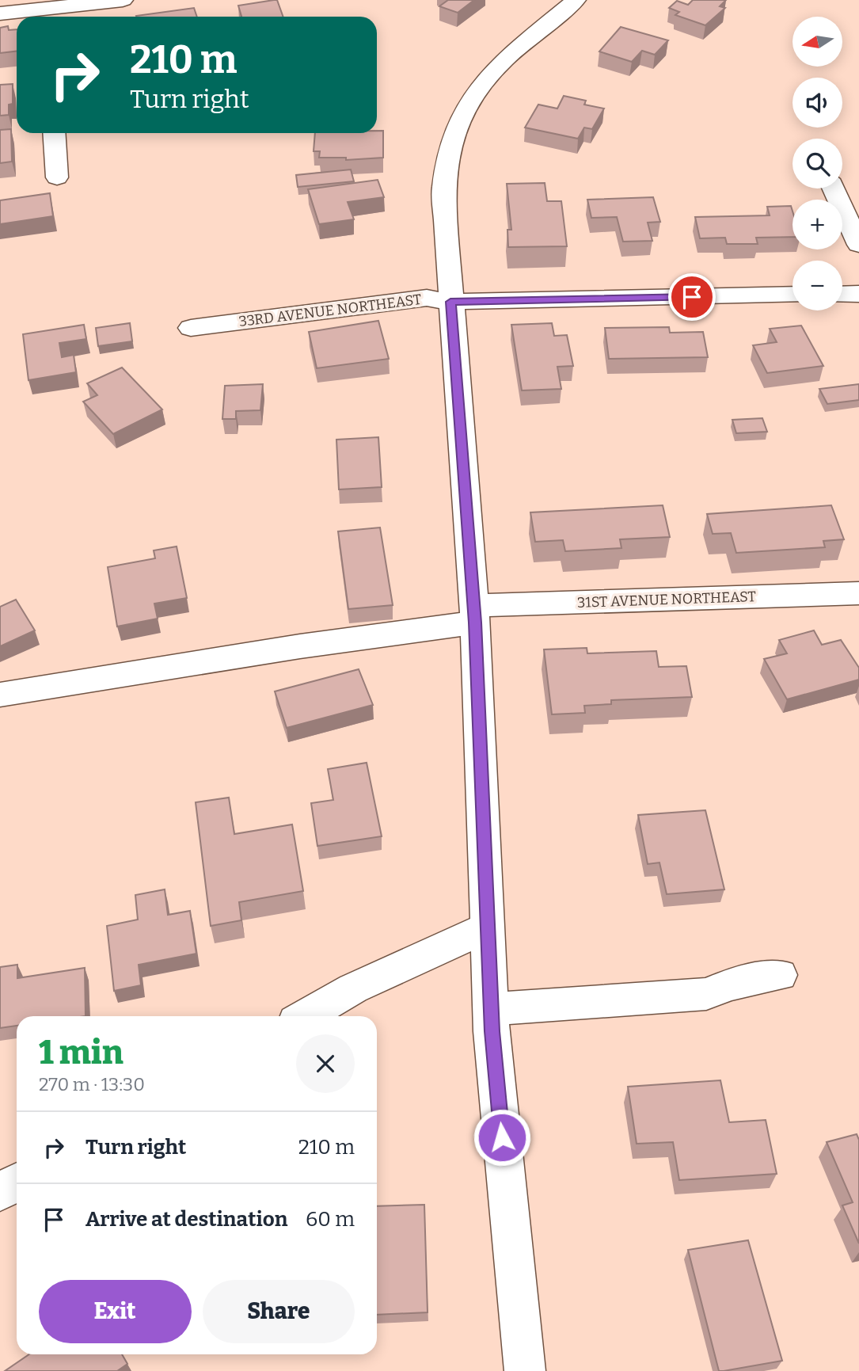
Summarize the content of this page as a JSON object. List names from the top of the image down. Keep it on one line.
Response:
{"streets":{"street":["33RD AVENUE NORTHEAST","31ST AVENUE NORTHEAST"]},"north":"left","page":{"map_buttons":["+","−"],"turn":["210 m","Turn right"],"heading":["1 min","270 m · 13:30"],"list":[{"name":"Turn right","value":"210 m"},{"name":"Arrive at destination","value":"60 m"}],"buttons":["Exit","Share"]}}
